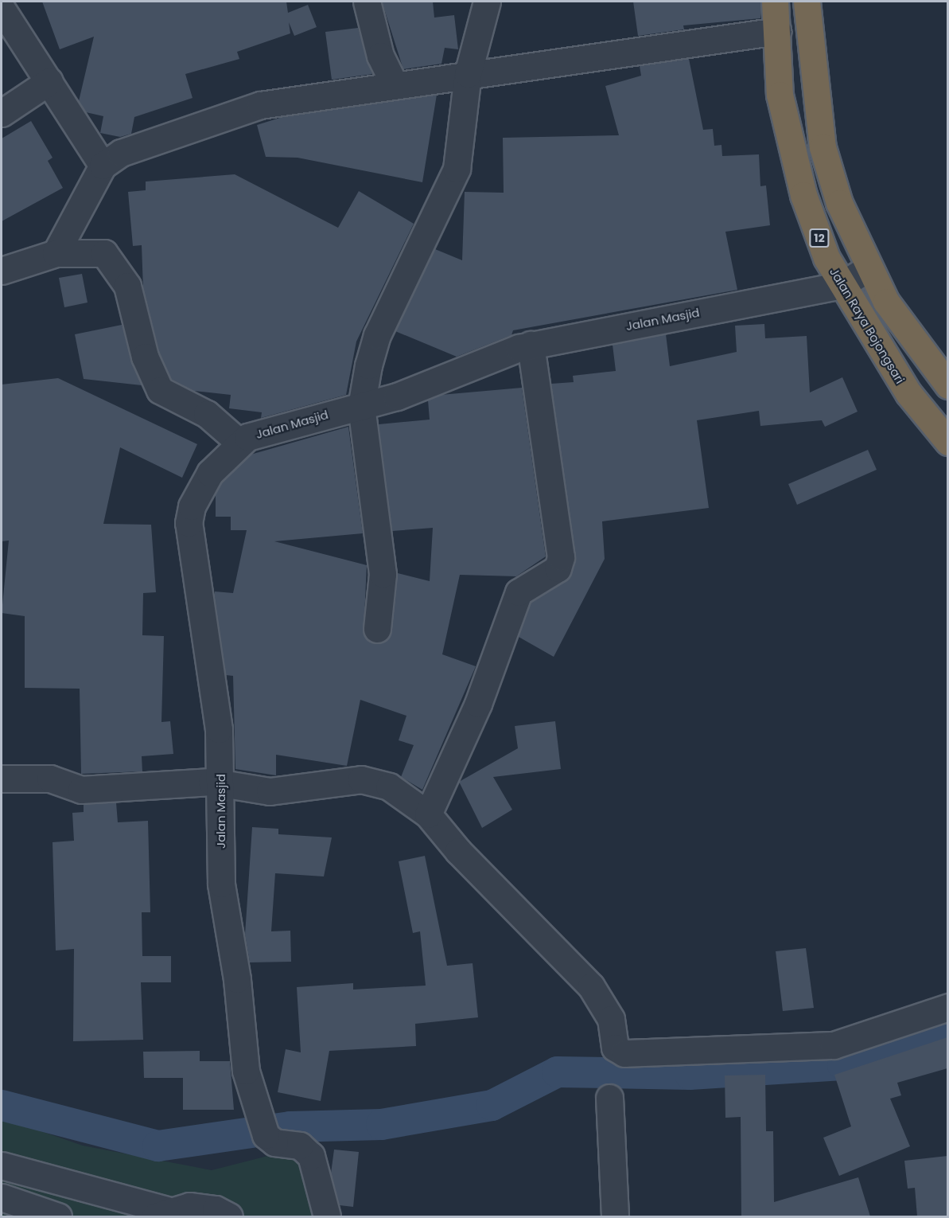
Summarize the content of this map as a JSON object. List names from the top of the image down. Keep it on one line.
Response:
{"streets":{"highway":["12","Jalan Raya Bojongsari"],"street":["Jalan Masjid"]},"crossings":[["Jalan Masjid","Jalan Raya Bojongsari"]]}
